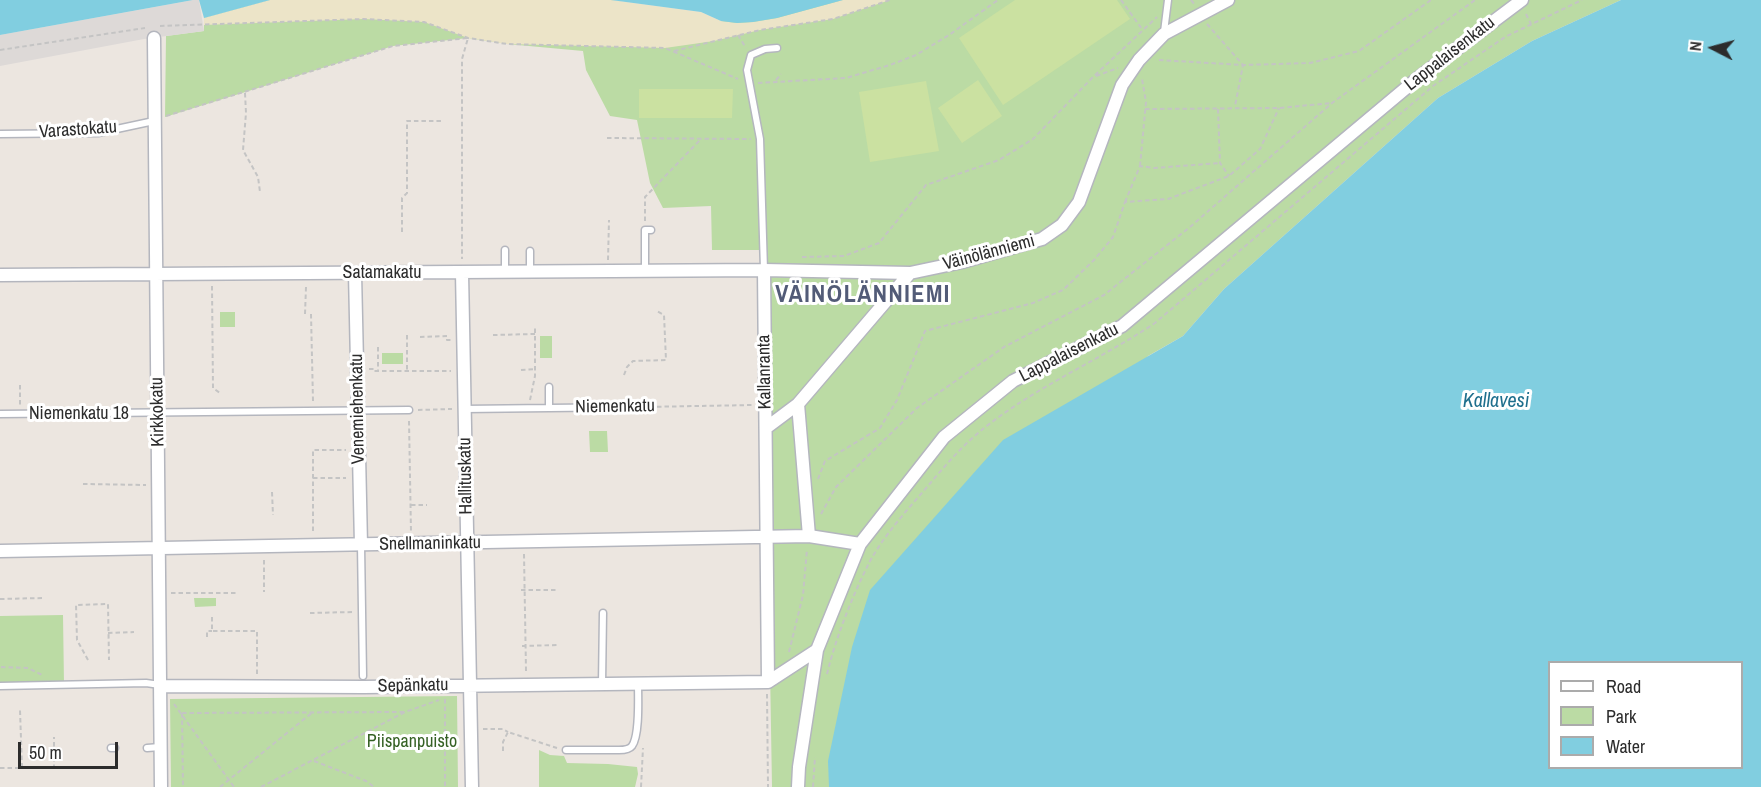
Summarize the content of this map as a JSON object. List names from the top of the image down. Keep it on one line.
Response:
{"streets":{"street":["Lappalaisenkatu","Väinölänniemi","Satamakatu","Kallanranta","Venemiehenkatu","Kirkkokatu","Hallituskatu","Snellmaninkatu","Sepänkatu"],"lane":["Varastokatu","Niemenkatu","Niemenkatu 18"]},"crossings":[["Lappalaisenkatu","Snellmaninkatu"],["Varastokatu","Kirkkokatu"],["Väinölänniemi","Satamakatu"],["Väinölänniemi","Kallanranta"],["Satamakatu","Kallanranta"],["Satamakatu","Venemiehenkatu"],["Satamakatu","Kirkkokatu"],["Satamakatu","Hallituskatu"],["Kallanranta","Niemenkatu"],["Kallanranta","Snellmaninkatu"],["Kallanranta","Sepänkatu"],["Niemenkatu","Hallituskatu"],["Venemiehenkatu","Snellmaninkatu"],["Kirkkokatu","Niemenkatu 18"],["Kirkkokatu","Snellmaninkatu"],["Kirkkokatu","Sepänkatu"],["Hallituskatu","Snellmaninkatu"],["Hallituskatu","Sepänkatu"]],"districts":["VÄINÖLÄNNIEMI"],"water":["Kallavesi"],"parks":["Piispanpuisto"],"legend":["Road","Park","Water"],"scale_bar":"50 m","north":"left"}
